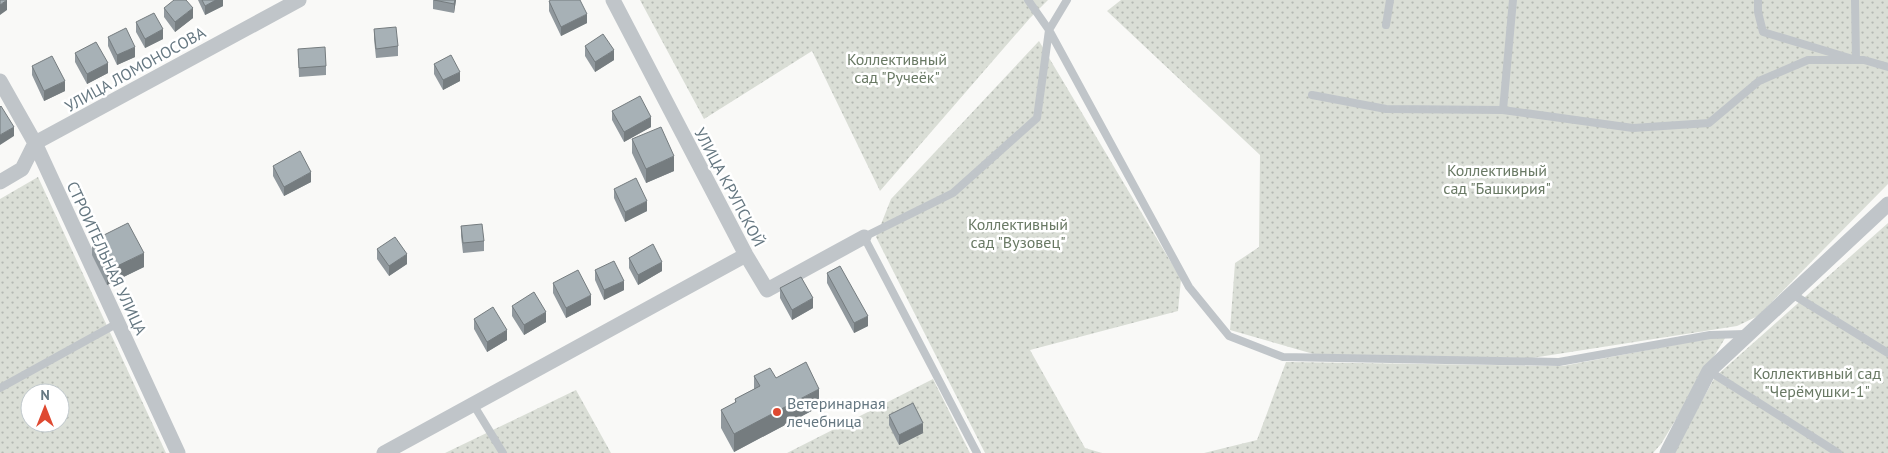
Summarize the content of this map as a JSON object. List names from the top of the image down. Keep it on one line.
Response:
{"streets":{"street":["УЛИЦА ЛОМОНОСОВА","УЛИЦА КРУПСКОЙ","СТРОИТЕЛЬНАЯ УЛИЦА"]},"crossings":[["УЛИЦА ЛОМОНОСОВА","СТРОИТЕЛЬНАЯ УЛИЦА"]],"parks":["Коллективный сад \"Ручеёк\"","Коллективный сад \"Башкирия\"","Коллективный сад \"Вузовец\"","Коллективный сад \"Черёмушки-1\""],"places":["Ветеринарная лечебница"],"north":"top"}
